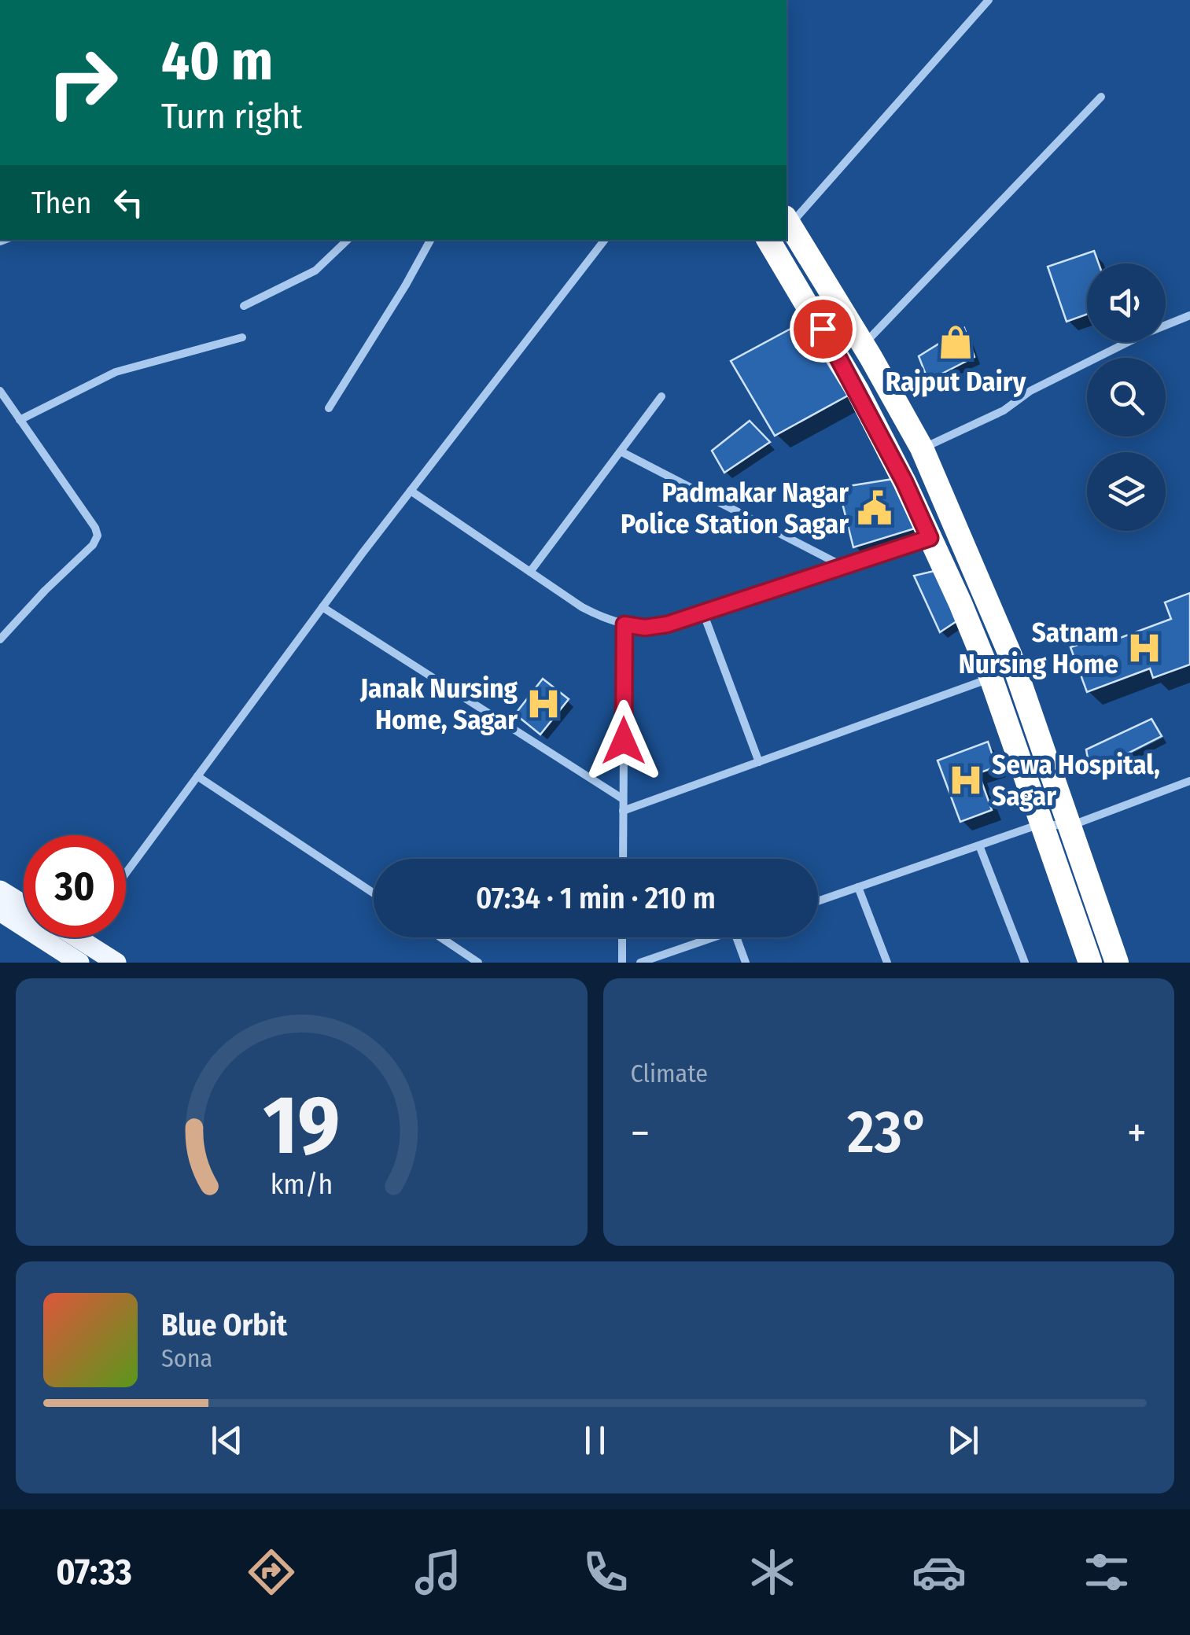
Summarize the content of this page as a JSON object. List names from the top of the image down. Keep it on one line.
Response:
{"places":{"shop":["Rajput Dairy"],"public building":["Padmakar Nagar Police Station Sagar"],"hospital":["Satnam Nursing Home","Janak Nursing Home, Sagar","Sewa Hospital, Sagar"]},"page":{"turn":["40 m","Turn right"],"then":"Then","limit":"30","trip":"07:34 · 1 min · 210 m","tile":"Climate","heat":["−","23°","+"],"song":["Blue Orbit","Sona"],"tabs":"07:33","gauge":["19","km/h"]}}
